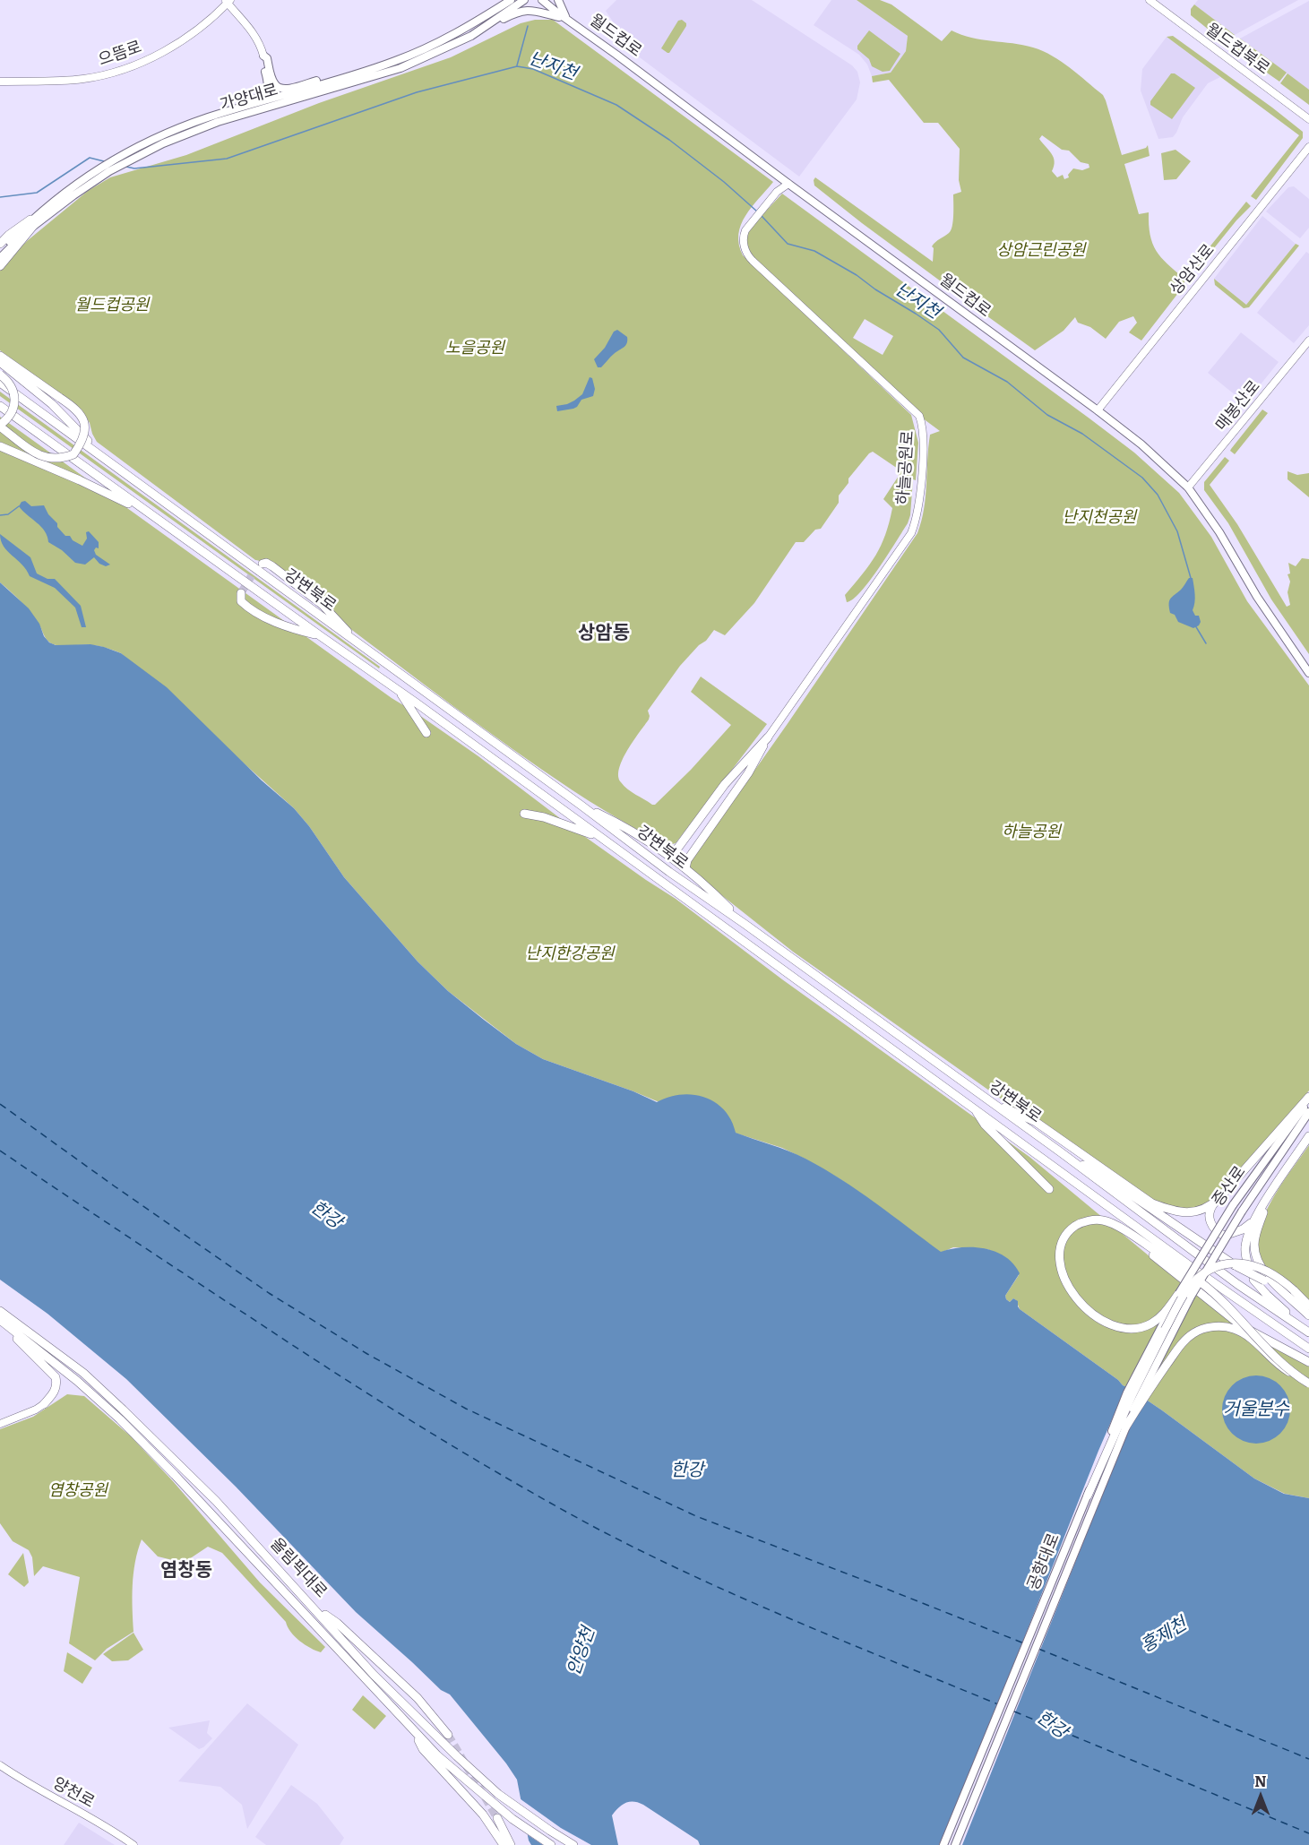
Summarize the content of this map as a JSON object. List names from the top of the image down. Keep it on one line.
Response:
{"streets":{"highway":["강변북로","올림픽대로"],"main road":["월드컵로","월드컵북로","으뜸로","가양대로","상암산로","매봉산로","하늘공원로","증산로","공항대로","양천로"]},"crossings":[["월드컵로","상암산로"],["월드컵로","매봉산로"],["월드컵로","하늘공원로"],["증산로","공항대로"]],"districts":["상암동","염창동"],"water":["난지천","한강","거울분수","홍제천","안양천"],"parks":["상암근린공원","월드컵공원","노을공원","난지천공원","하늘공원","난지한강공원","염창공원"],"north":"top"}
